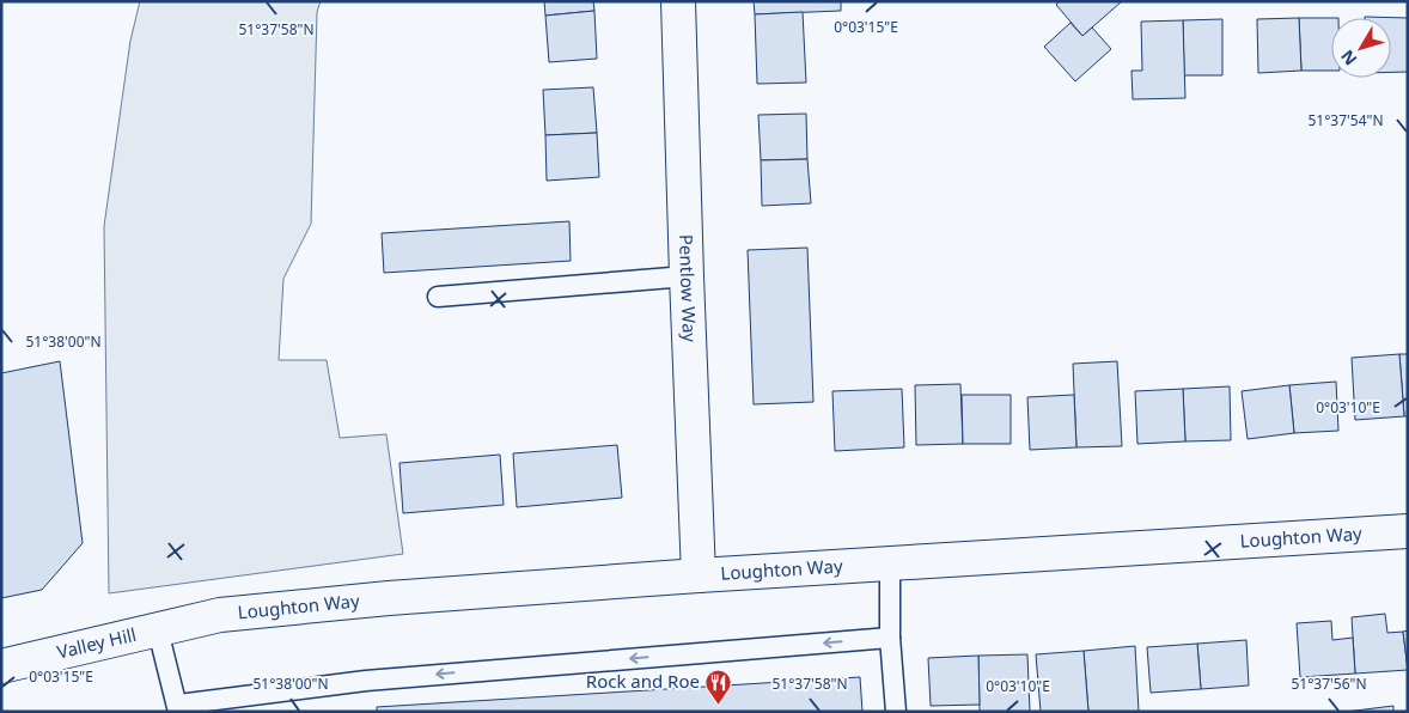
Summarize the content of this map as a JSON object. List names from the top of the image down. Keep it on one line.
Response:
{"streets":{"street":["Pentlow Way","Loughton Way","Valley Hill"]},"crossings":[["Pentlow Way","Loughton Way"],["Loughton Way","Valley Hill"]],"places":{"restaurant":["Rock and Roe"]},"north":"bottom left","coordinates":["0°03'15\"E","51°37'58\"N","51°37'54\"N","51°38'00\"N","0°03'10\"E","51°37'56\"N"]}
